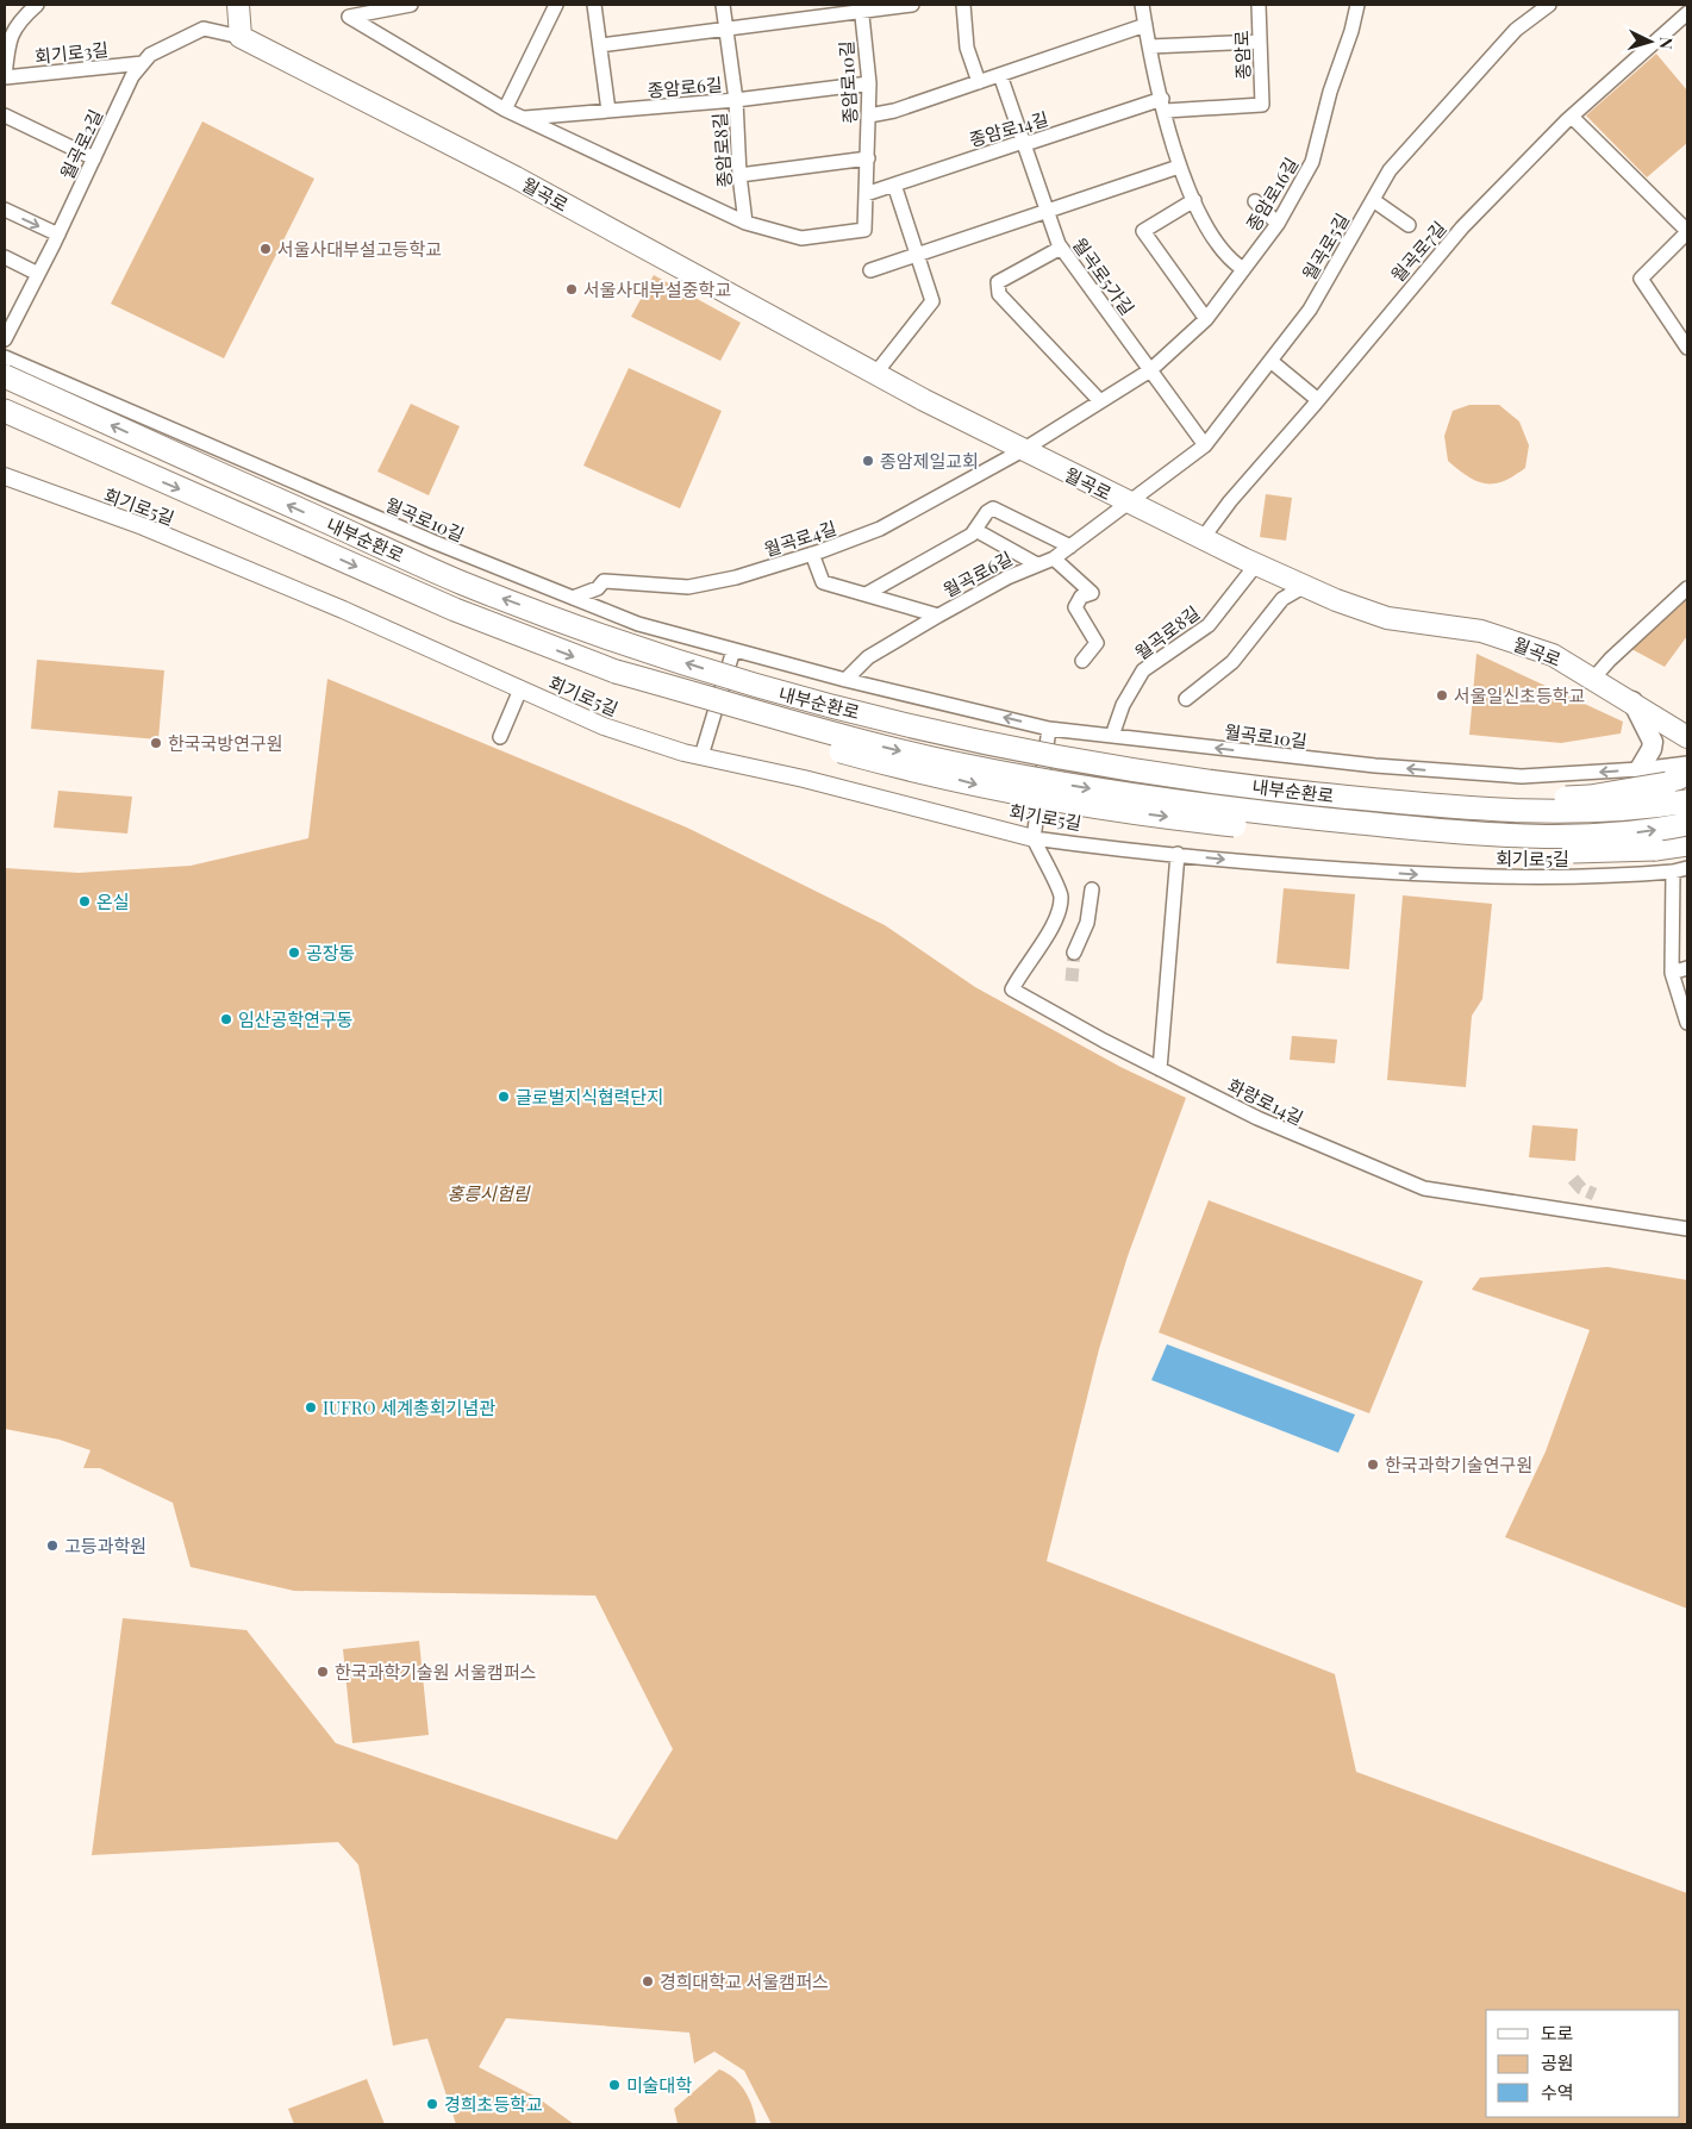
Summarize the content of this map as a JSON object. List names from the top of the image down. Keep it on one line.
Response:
{"streets":{"highway":["내부순환로"],"main road":["월곡로"],"street":["회기로3길","종암로","종암로10길","종암로6길","종암로14길","월곡로2길","종암로8길","종암로16길","월곡로5길","월곡로7길","월곡로5가길","회기로5길","월곡로10길","월곡로4길","월곡로6길","월곡로8길","화랑로14길"]},"crossings":[["회기로3길","월곡로2길"],["종암로","종암로14길"],["종암로10길","종암로6길"],["종암로10길","종암로14길"],["종암로10길","종암로8길"],["종암로6길","종암로8길"],["종암로14길","월곡로5가길"],["월곡로2길","월곡로"],["월곡로","종암로16길"],["월곡로","월곡로5길"],["월곡로","월곡로7길"],["월곡로","월곡로4길"],["월곡로","월곡로6길"],["월곡로","월곡로8길"],["종암로16길","월곡로5가길"],["종암로16길","월곡로4길"],["월곡로5길","월곡로5가길"],["월곡로5길","월곡로6길"],["회기로5길","화랑로14길"],["월곡로10길","월곡로4길"],["월곡로10길","월곡로8길"],["월곡로4길","월곡로6길"]],"one_way":["월곡로10길"],"parks":["홍릉시험림"],"places":["서울사대부설고등학교","서울사대부설중학교","종암제일교회","서울일신초등학교","한국국방연구원","온실","공장동","임산공학연구동","글로벌지식협력단지","IUFRO 세계총회기념관","한국과학기술연구원","고등과학원","한국과학기술원 서울캠퍼스","경희대학교 서울캠퍼스","미술대학","경희초등학교"],"legend":["도로","공원","수역"],"north":"right"}
